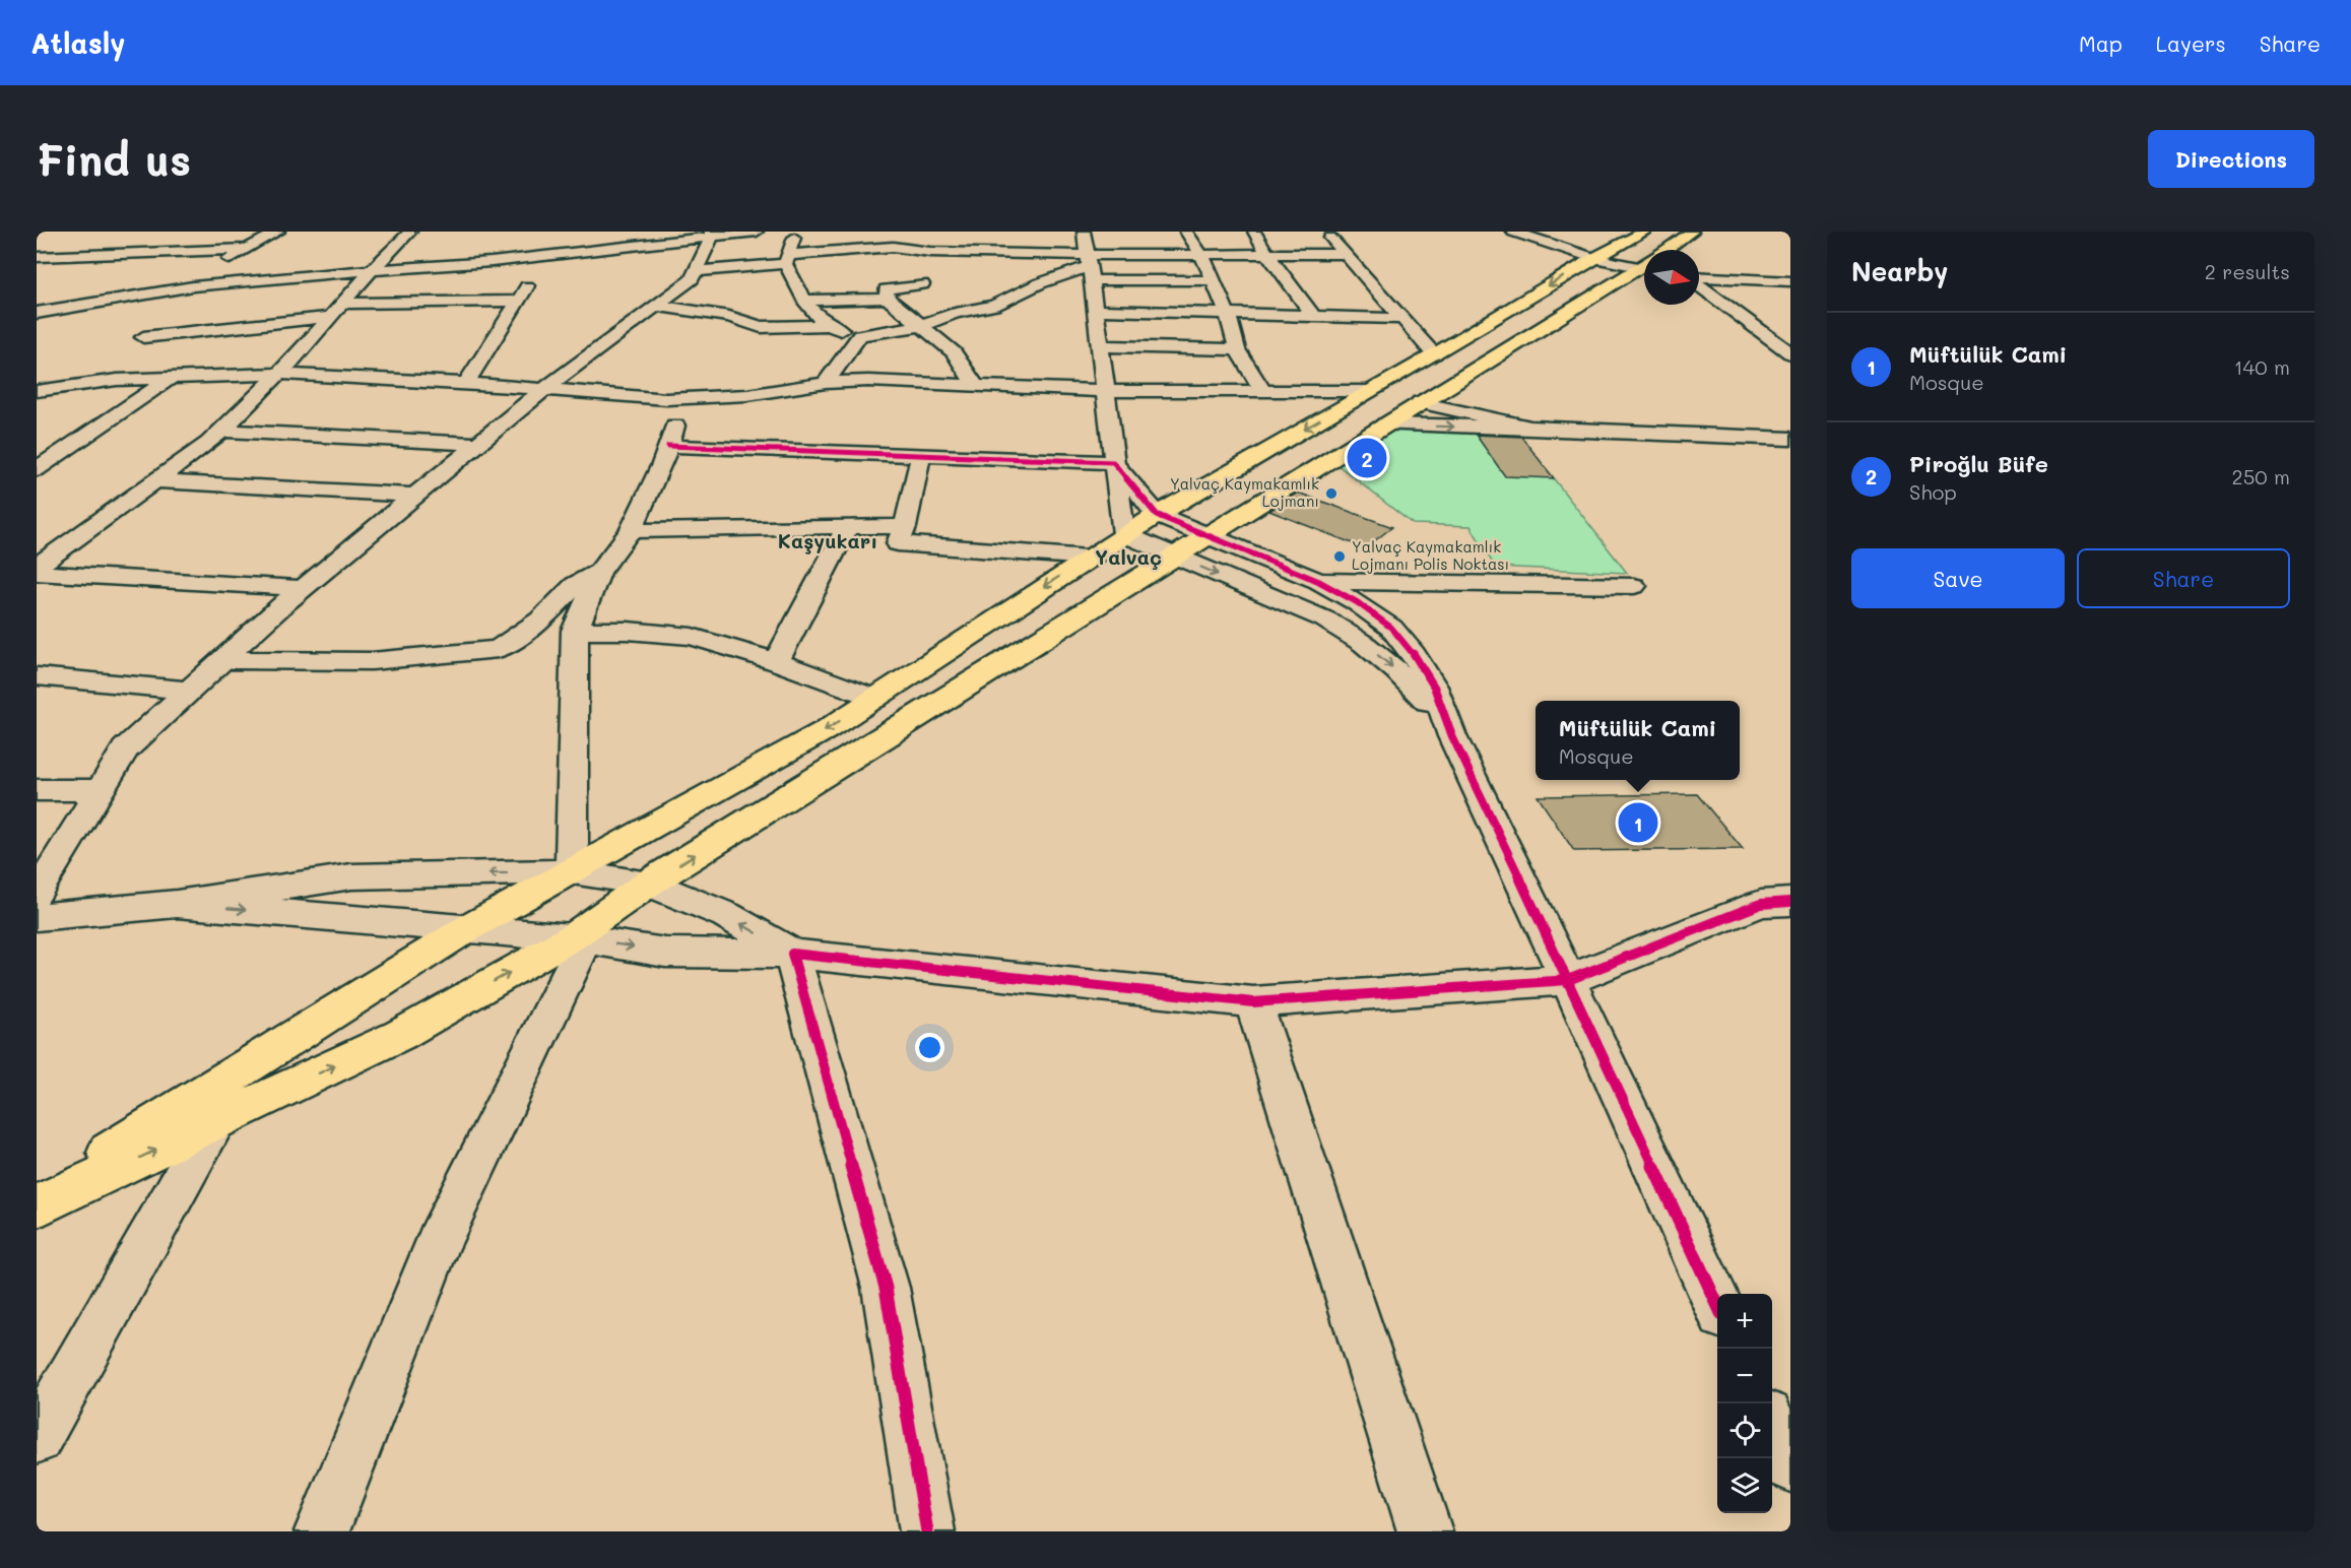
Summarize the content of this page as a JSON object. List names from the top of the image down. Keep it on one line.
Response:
{"districts":["Kaşyukarı","Yalvaç"],"places":["Yalvaç Kaymakamlık Lojmanı","Yalvaç Kaymakamlık Lojmanı Polis Noktası"],"north":"right","page":{"header":"Atlasly","nav":["Map","Layers","Share"],"buttons":["Directions",["Save","Share"]],"title":"Find us","heading":["Nearby","2 results"],"list":[{"mark":"1","name":"Müftülük Cami","note":"Mosque","value":"140 m"},{"mark":"2","name":"Piroğlu Büfe","note":"Shop","value":"250 m"}],"pins":["2","1"],"popup":["Müftülük Cami","Mosque"],"map_buttons":["+","−"]}}
